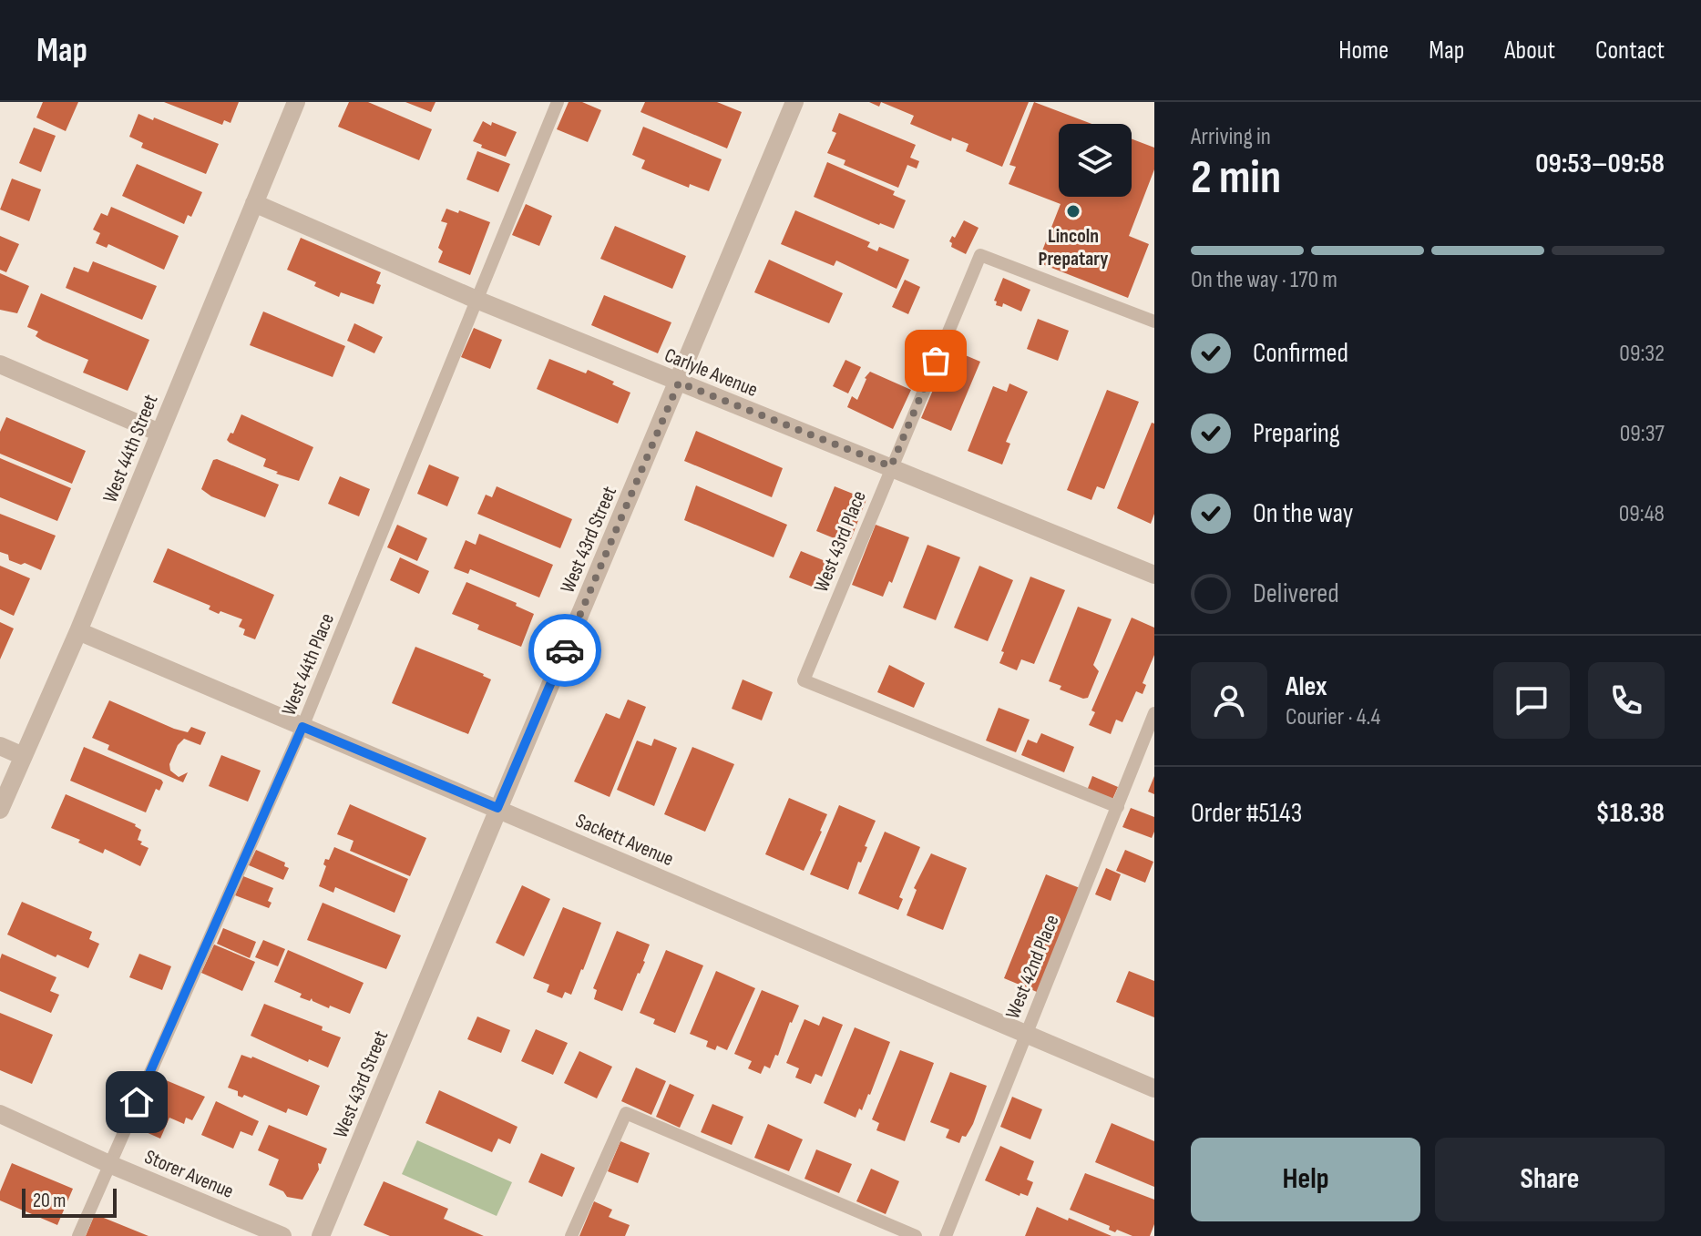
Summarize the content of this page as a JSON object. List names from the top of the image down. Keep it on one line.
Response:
{"streets":{"street":["Carlyle Avenue","West 44th Street","West 43rd Street","Sackett Avenue","Storer Avenue"],"lane":["West 43rd Place","West 44th Place","West 42nd Place"]},"crossings":[["Carlyle Avenue","West 44th Street"],["Carlyle Avenue","West 43rd Street"],["Carlyle Avenue","West 43rd Place"],["Carlyle Avenue","West 44th Place"],["West 44th Street","Sackett Avenue"],["West 43rd Street","Sackett Avenue"],["West 43rd Place","West 42nd Place"],["West 44th Place","Sackett Avenue"],["West 44th Place","Storer Avenue"],["Sackett Avenue","West 42nd Place"]],"places":["Lincoln Prepatary"],"scale_bar":"20 m","page":{"header":"Map","nav":["Home","Map","About","Contact"],"heading":["2 min","Arriving in","09:53–09:58"],"panel":["Alex","Courier · 4.4","Order #5143","$18.38"],"bar":"On the way · 170 m","list":[["Confirmed","09:32"],["Preparing","09:37"],["On the way","09:48"],"Delivered"],"buttons":["Help","Share"],"scale":"20 m"}}
